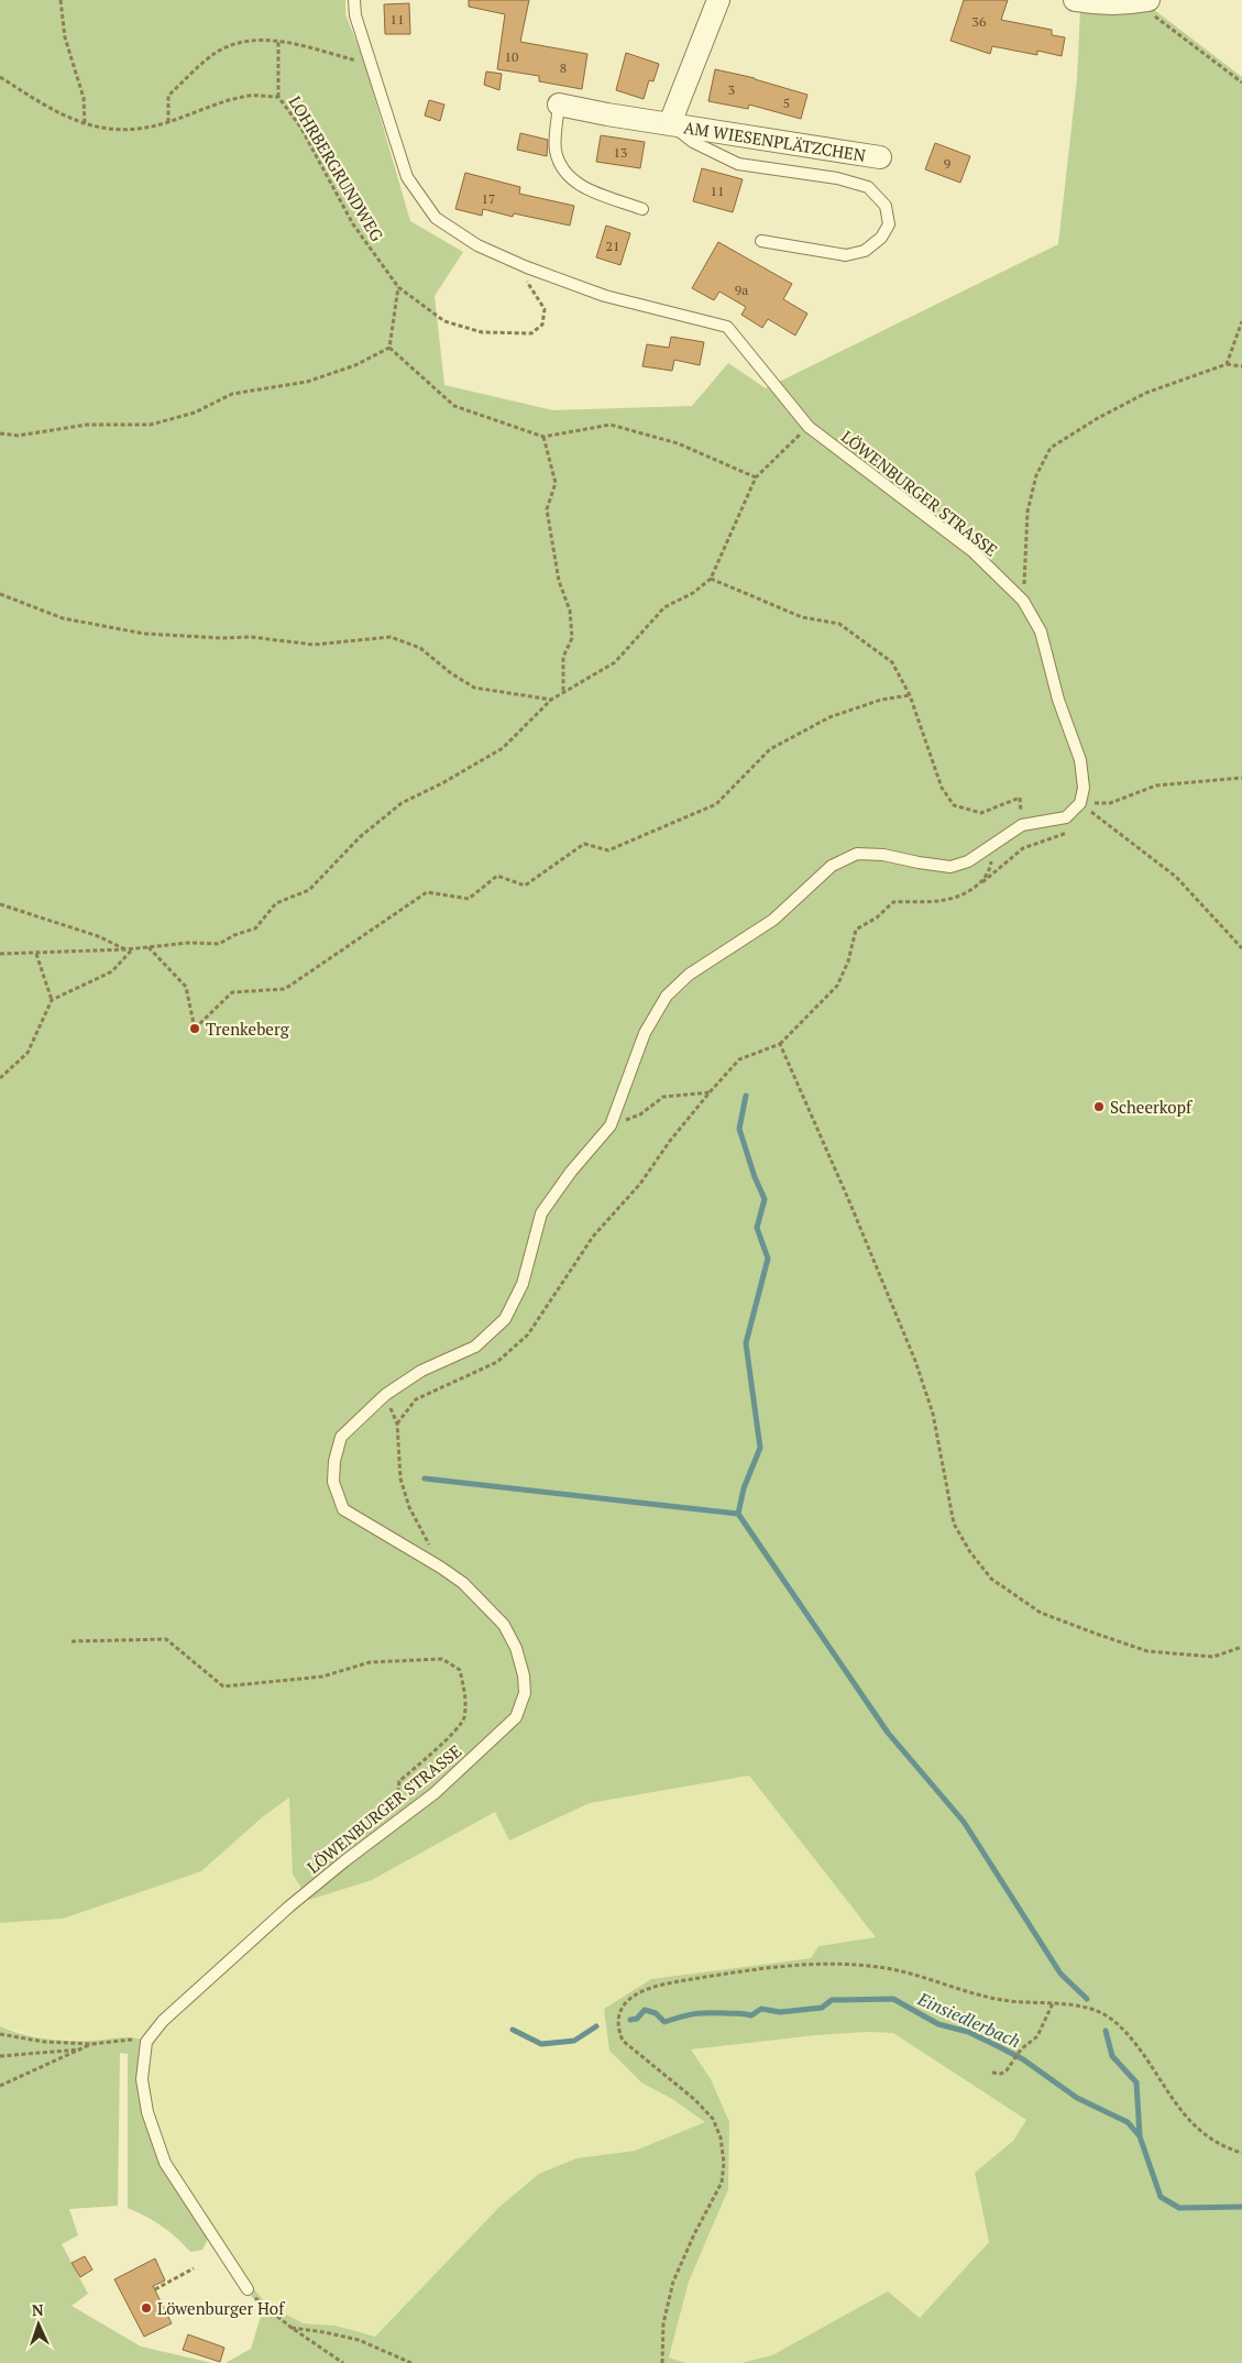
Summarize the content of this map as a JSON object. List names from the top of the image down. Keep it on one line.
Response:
{"streets":{"street":["AM WIESENPLÄTZCHEN"],"lane":["LÖWENBURGER STRASSE"],"path":["LOHRBERGRUNDWEG"]},"crossings":[["LOHRBERGRUNDWEG","LÖWENBURGER STRASSE"]],"water":["Einsiedlerbach"],"places":["Trenkeberg","Scheerkopf","Löwenburger Hof"],"house_numbers":["11","36","10","8","3","5","13","9","11","17","21","9a"],"north":"top"}
